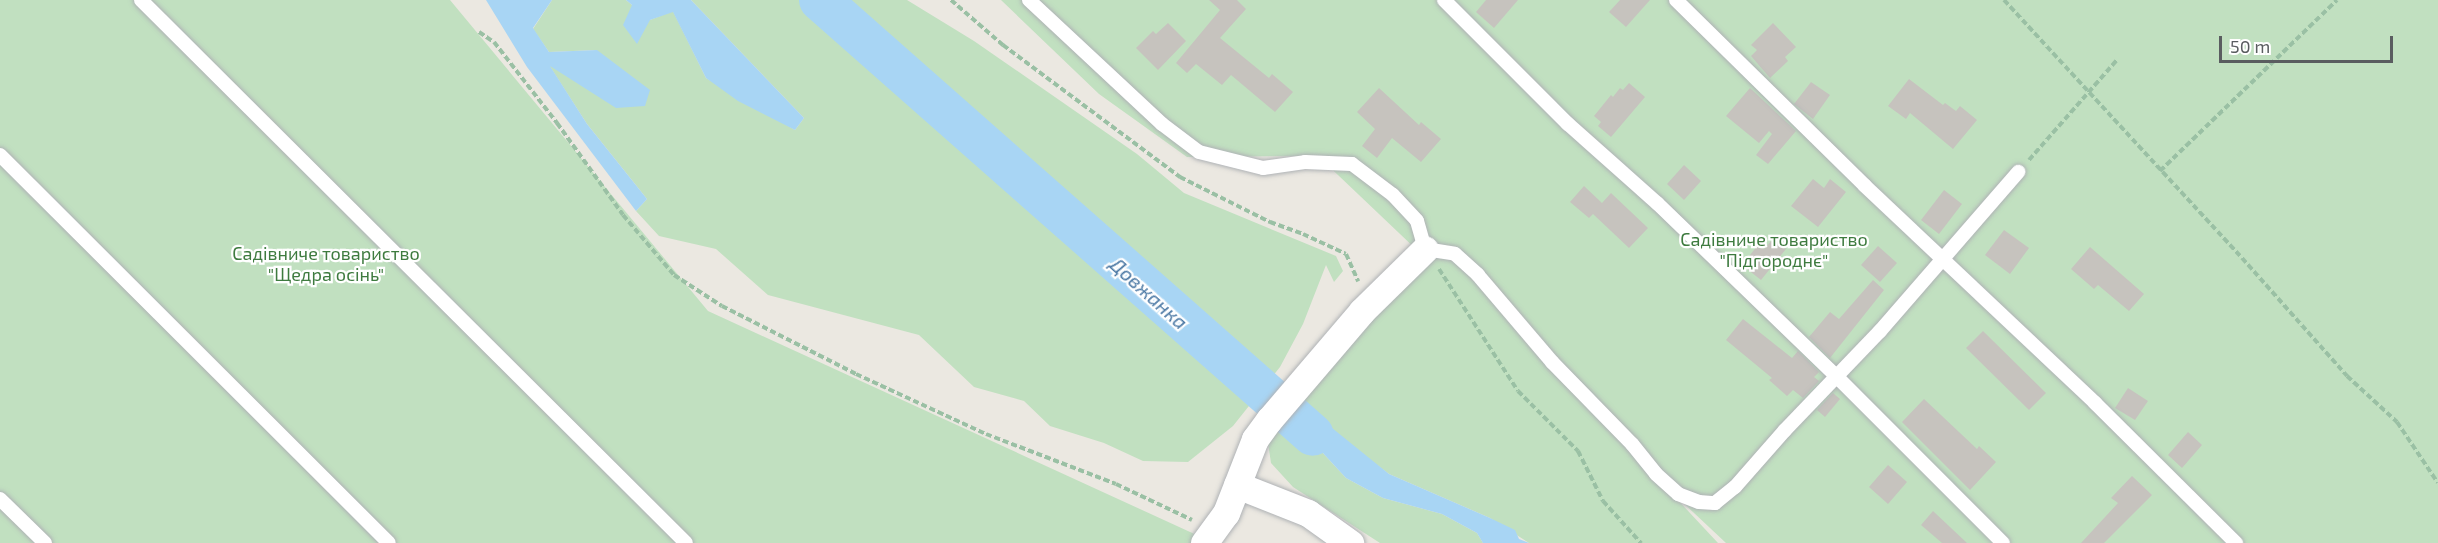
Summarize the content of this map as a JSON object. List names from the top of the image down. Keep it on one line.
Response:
{"water":["Довжанка"],"parks":["Садівниче товариство \"Підгороднє\"","Садівниче товариство \"Щедра осінь\""],"scale_bar":"50 m"}
